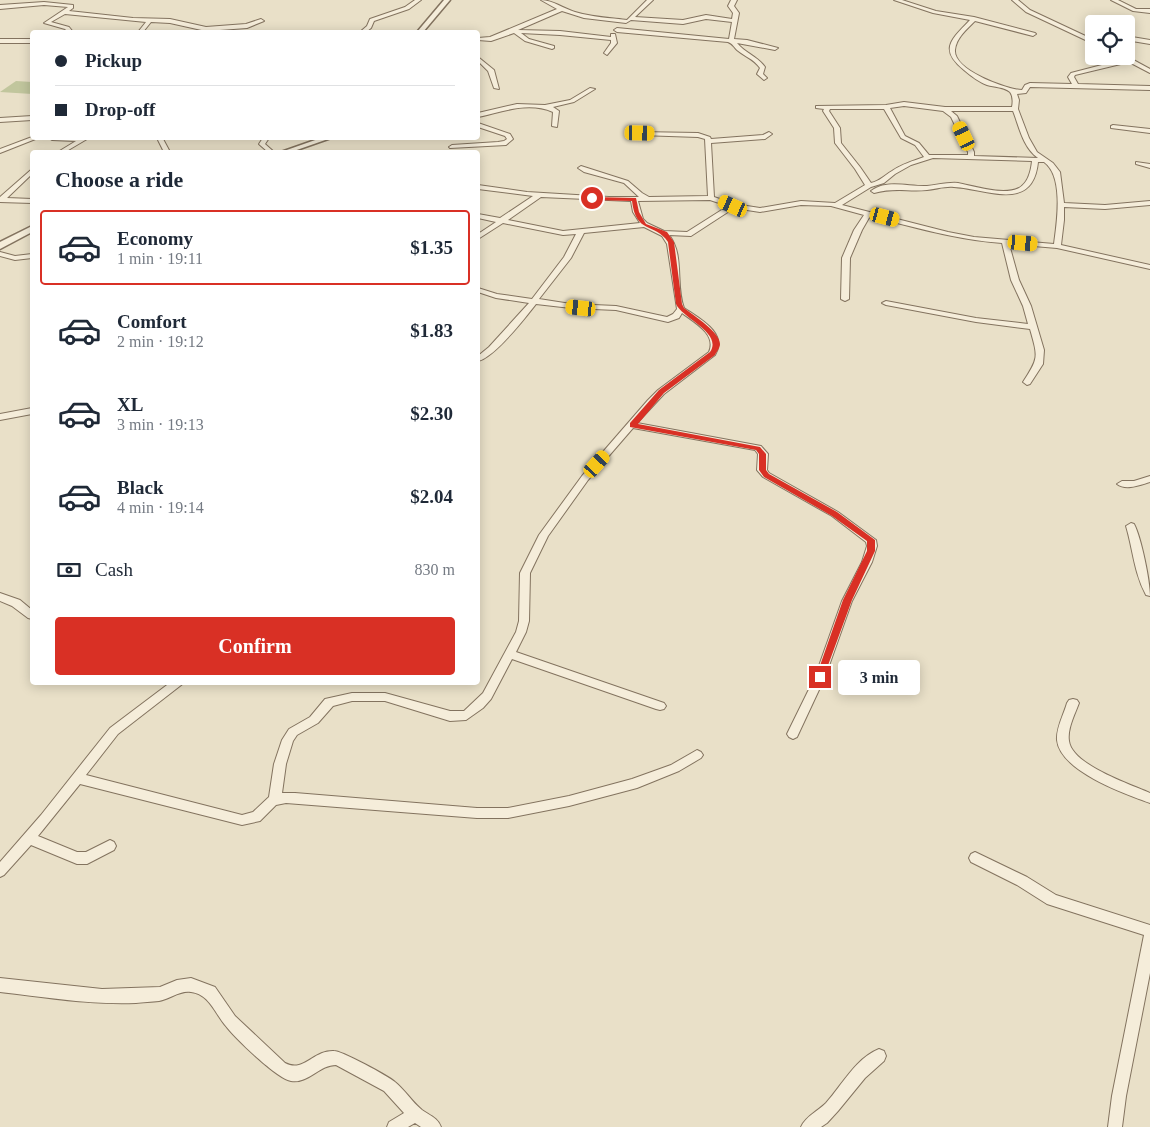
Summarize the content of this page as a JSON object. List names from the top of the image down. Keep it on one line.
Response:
{"page":{"banner":["Pickup","Drop-off"],"heading":"Choose a ride","list":[{"name":"Economy","note":"1 min · 19:11","value":"$1.35"},{"name":"Comfort","note":"2 min · 19:12","value":"$1.83"},{"name":"XL","note":"3 min · 19:13","value":"$2.30"},{"name":"Black","note":"4 min · 19:14","value":"$2.04"}],"pay":["Cash","830 m"],"buttons":"Confirm","bubble":"3 min"}}
